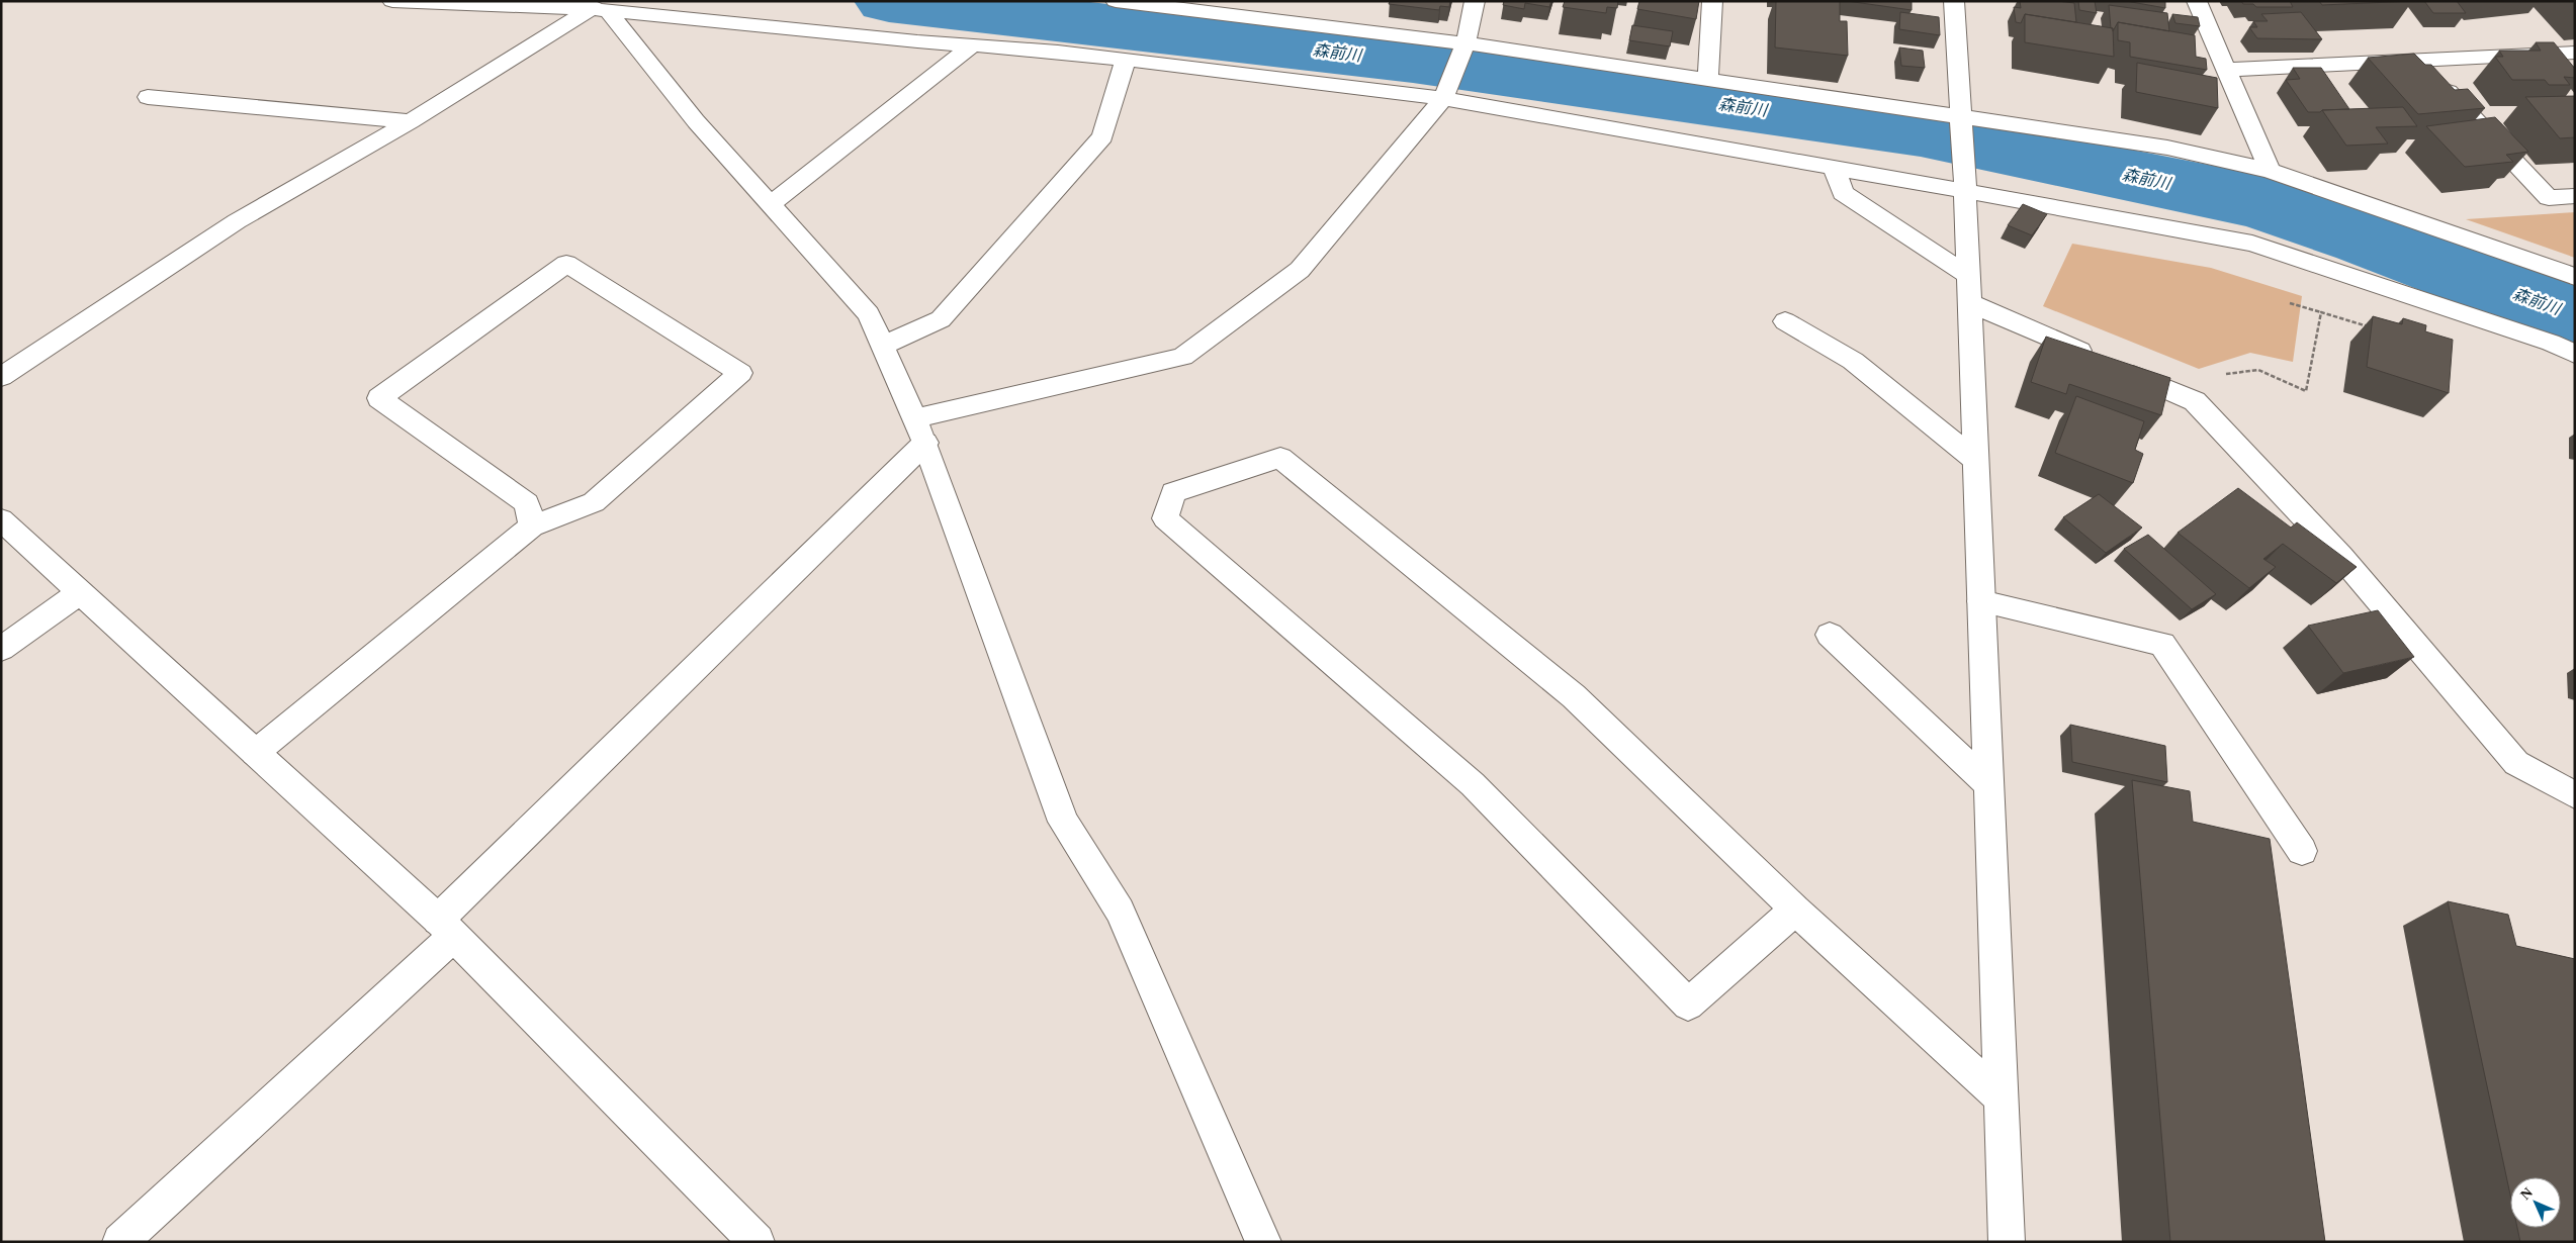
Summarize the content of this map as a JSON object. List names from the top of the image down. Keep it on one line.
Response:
{"water":["森前川"],"north":"top left"}
